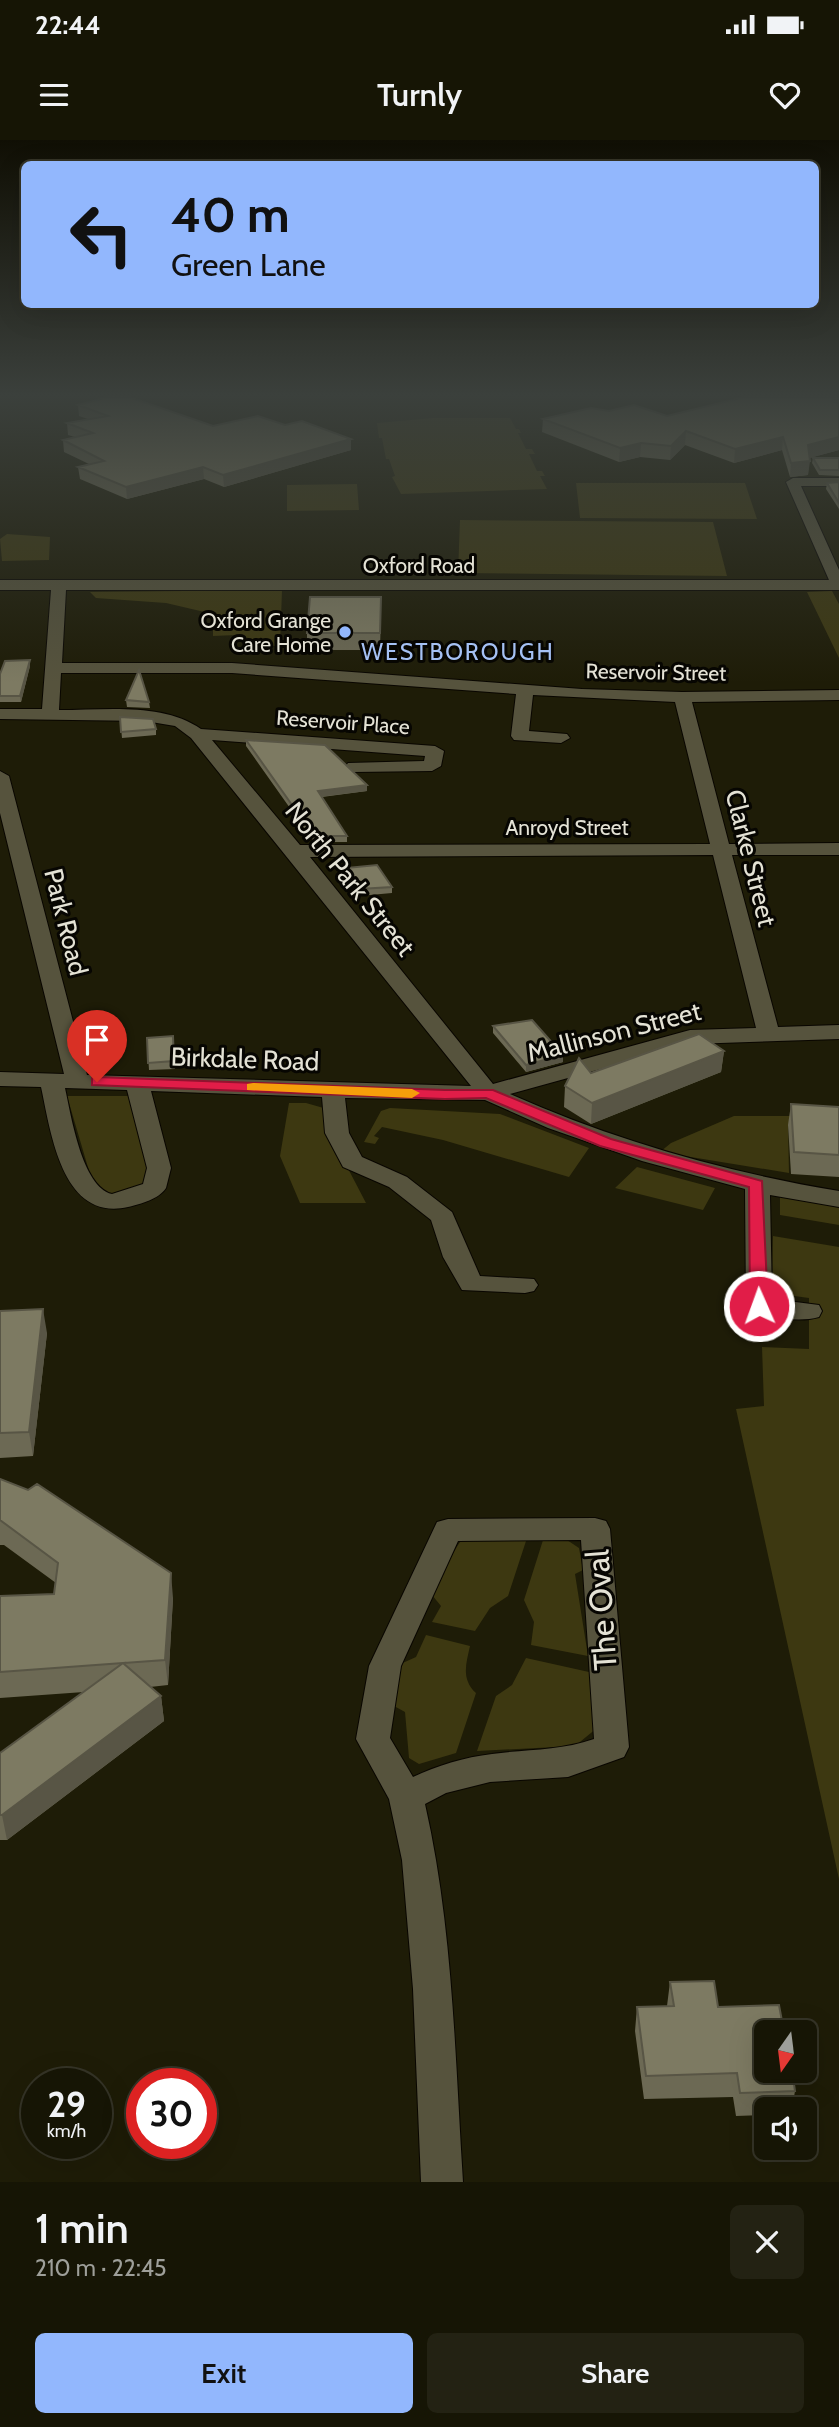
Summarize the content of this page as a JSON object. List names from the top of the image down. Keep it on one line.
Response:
{"streets":{"street":["Oxford Road","Reservoir Street","Reservoir Place","Anroyd Street","Clarke Street","North Park Street","Park Road","Mallinson Street","Birkdale Road","The Oval"]},"crossings":[["Reservoir Street","Clarke Street"],["Reservoir Place","North Park Street"],["Anroyd Street","Clarke Street"],["Anroyd Street","North Park Street"],["Clarke Street","Mallinson Street"],["North Park Street","Mallinson Street"],["North Park Street","Birkdale Road"],["Park Road","Birkdale Road"],["Mallinson Street","Birkdale Road"]],"districts":["WESTBOROUGH"],"places":["Oxford Grange Care Home"],"north":"bottom","page":{"status":"22:44","header":"Turnly","turn":["40 m","Green Lane"],"speed":"29 km/h","limit":"30","heading":["1 min","210 m · 22:45"],"buttons":["Exit","Share"]}}
